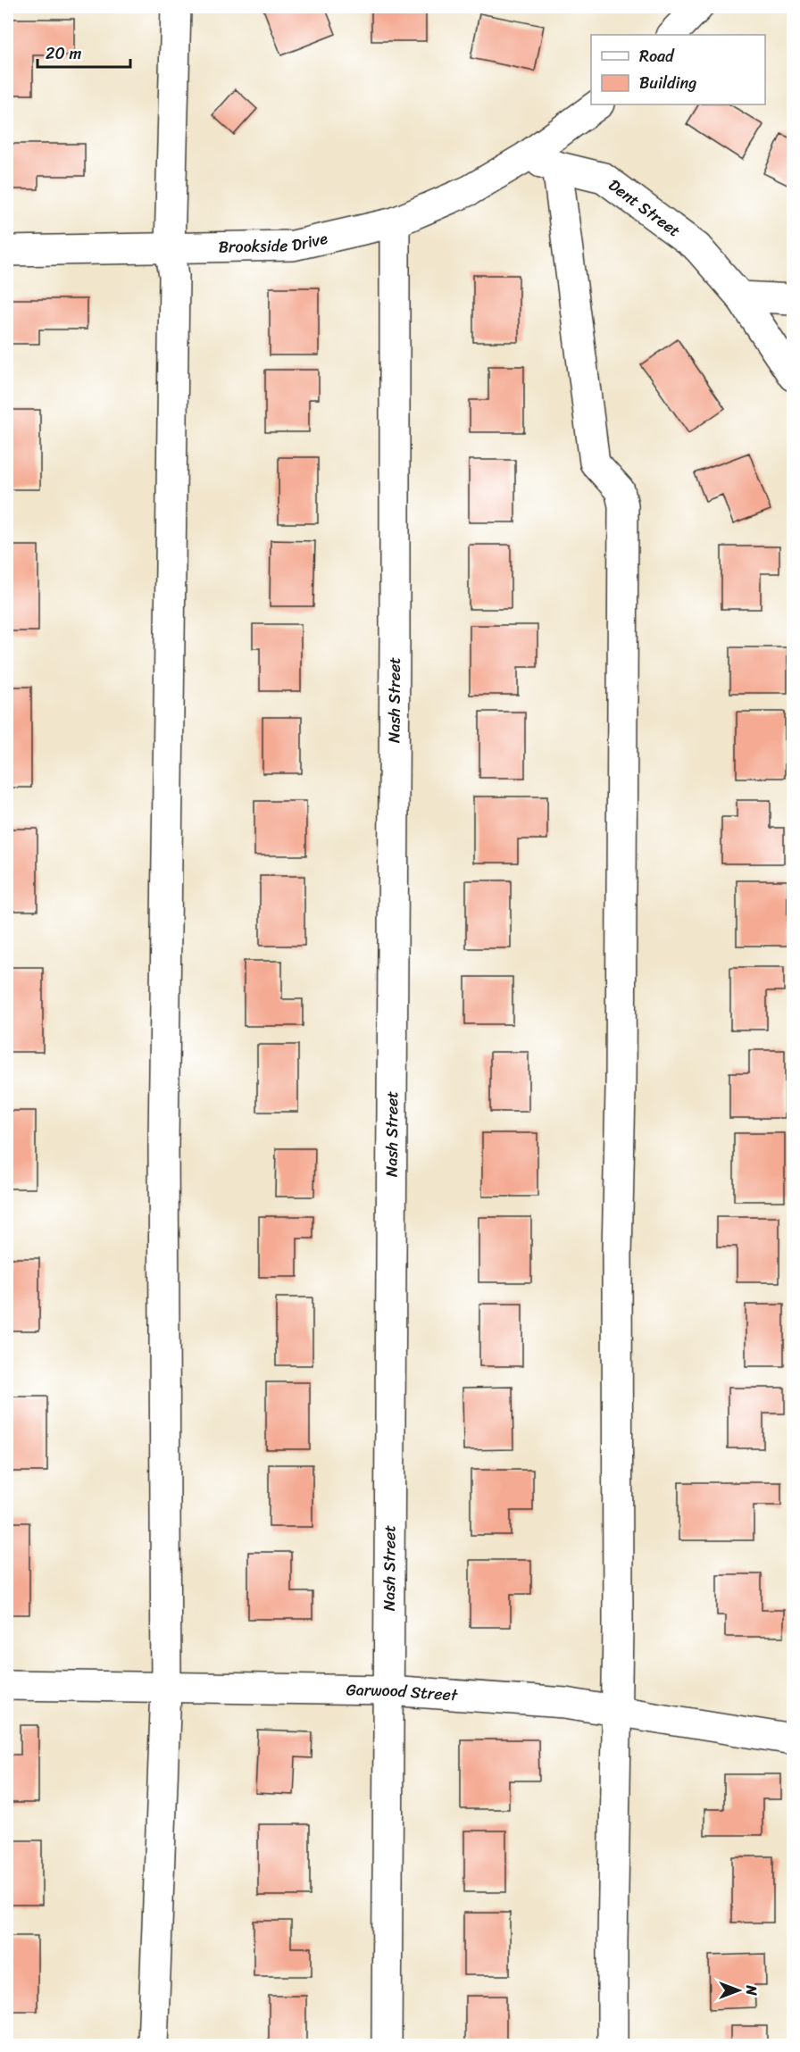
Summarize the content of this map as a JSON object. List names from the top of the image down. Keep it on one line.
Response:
{"streets":{"street":["Dent Street","Brookside Drive","Nash Street","Garwood Street"]},"crossings":[["Dent Street","Brookside Drive"],["Brookside Drive","Nash Street"],["Nash Street","Garwood Street"]],"legend":["Road","Building"],"scale_bar":"20 m","north":"right"}
